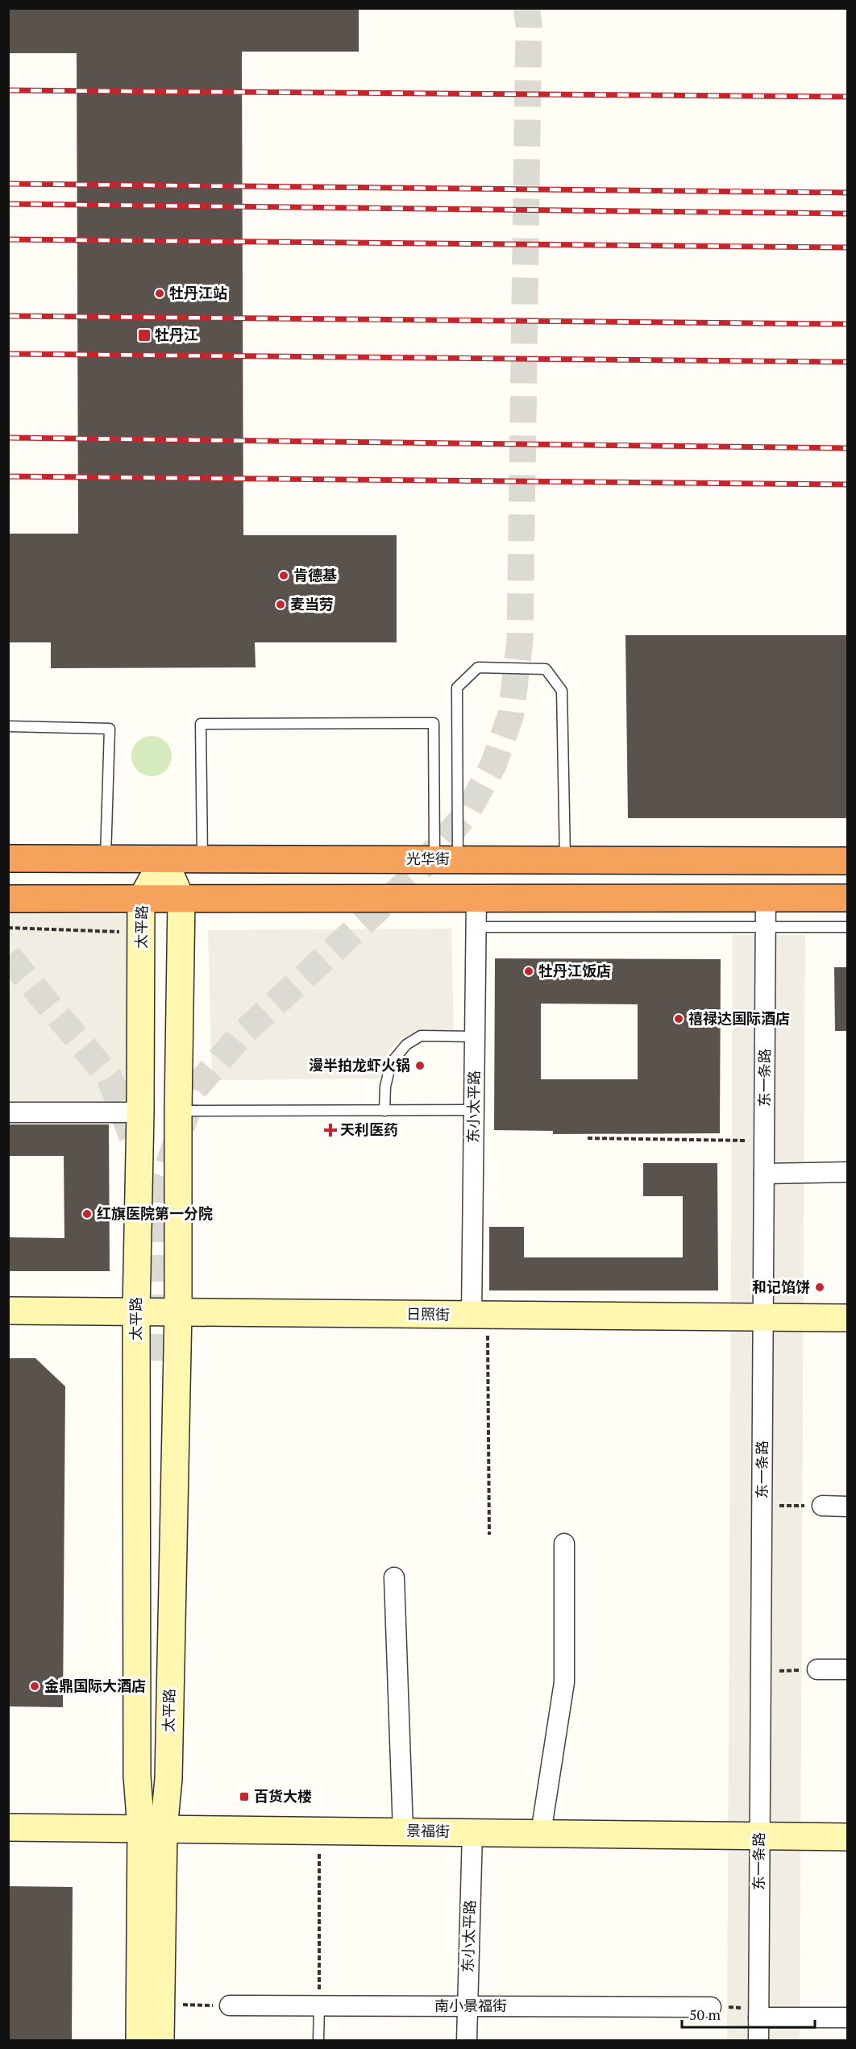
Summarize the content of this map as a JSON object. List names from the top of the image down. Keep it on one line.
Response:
{"streets":{"highway":["光华街"],"street":["太平路","东一条路","东小太平路","日照街","景福街","南小景福街"]},"crossings":[["光华街","太平路"],["太平路","日照街"],["太平路","景福街"],["东一条路","日照街"],["东一条路","景福街"],["东小太平路","日照街"],["东小太平路","景福街"],["东小太平路","南小景福街"]],"places":{"other":["牡丹江站","肯德基","麦当劳","牡丹江饭店","禧禄达国际酒店","漫半拍龙虾火锅","红旗医院第一分院","和记馅饼","金鼎国际大酒店"],"transit":["牡丹江","百货大楼"],"health":["天利医药"]},"scale_bar":"50 m"}
